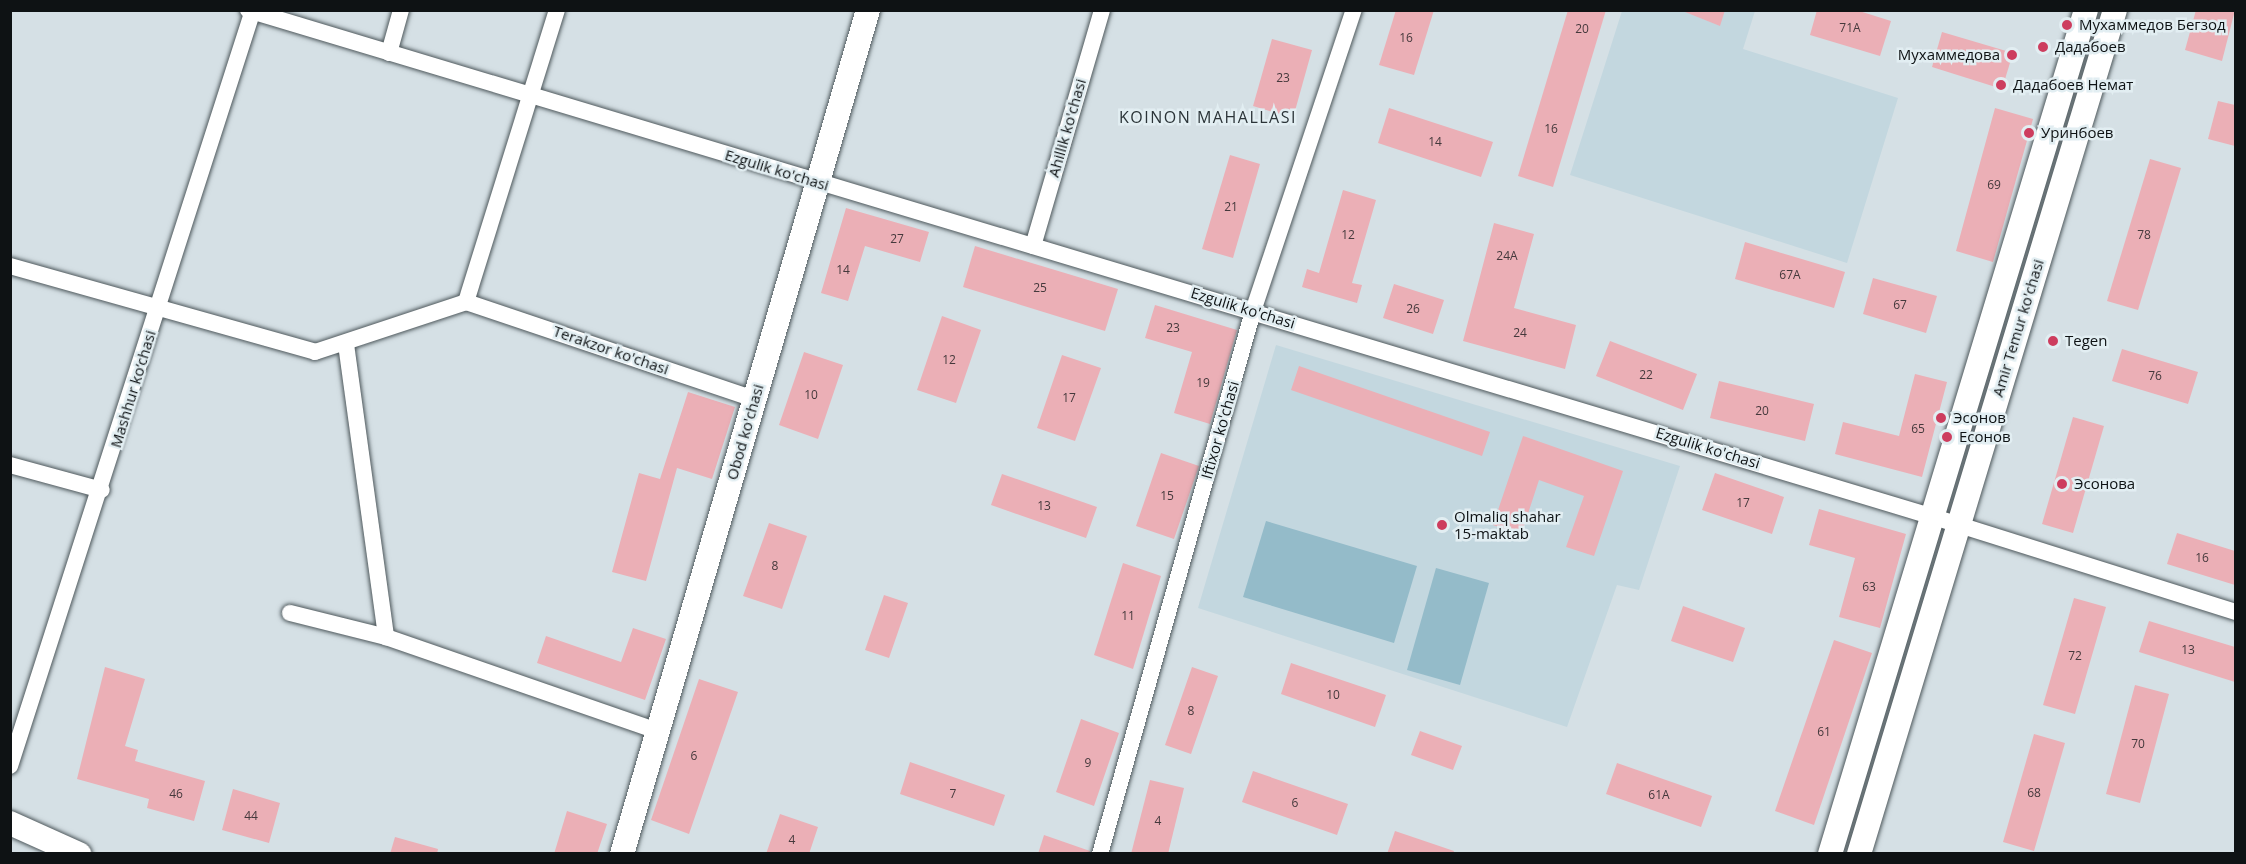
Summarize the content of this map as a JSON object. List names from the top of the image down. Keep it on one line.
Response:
{"streets":{"main road":["Amir Temur ko'chasi","Obod ko'chasi"],"street":["Ahillik ko'chasi","Ezgulik ko'chasi","Terakzor ko'chasi","Mashhur ko‘chasi","Iftixor ko'chasi"]},"crossings":[["Ahillik ko'chasi","Ezgulik ko'chasi"],["Ezgulik ko'chasi","Amir Temur ko'chasi"],["Ezgulik ko'chasi","Mashhur ko‘chasi"],["Ezgulik ko'chasi","Iftixor ko'chasi"],["Ezgulik ko'chasi","Obod ko'chasi"],["Terakzor ko'chasi","Obod ko'chasi"]],"districts":["KOINON MAHALLASI"],"places":["Мухаммедов Бегзод","Дадабоев","Мухаммедова","Дадабоев Немат","Уринбоев","Tegen","Эсонов","Есонов","Эсонова","Olmaliq shahar 15-maktab"],"house_numbers":["71А","20","16","23","16","14","69","21","12","78","27","24А","14","67А","25","67","26","23","24","12","22","76","19","10","17","20","65","15","17","13","16","8","63","11","13","72","10","8","61","70","6","9","68","46","7","61А","6","44","4","4"]}
